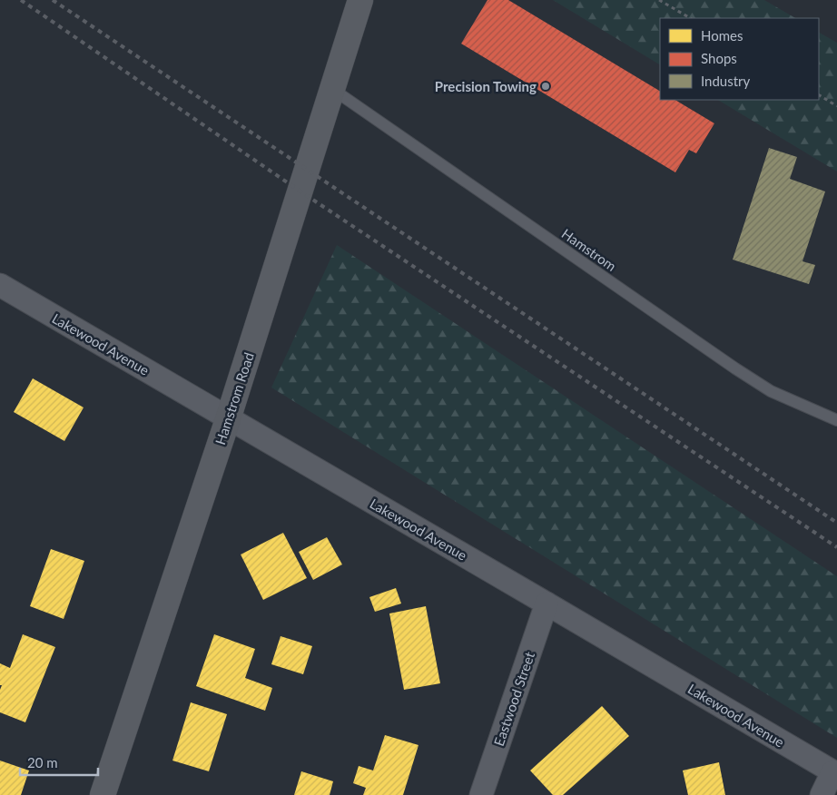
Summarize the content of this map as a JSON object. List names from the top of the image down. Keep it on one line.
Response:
{"streets":{"street":["Lakewood Avenue","Hamstrom Road","Eastwood Street"],"lane":["Hamstrom"]},"crossings":[["Hamstrom","Hamstrom Road"],["Lakewood Avenue","Hamstrom Road"],["Lakewood Avenue","Eastwood Street"]],"places":["Precision Towing"],"legend":["Homes","Shops","Industry"],"scale_bar":"20 m"}
